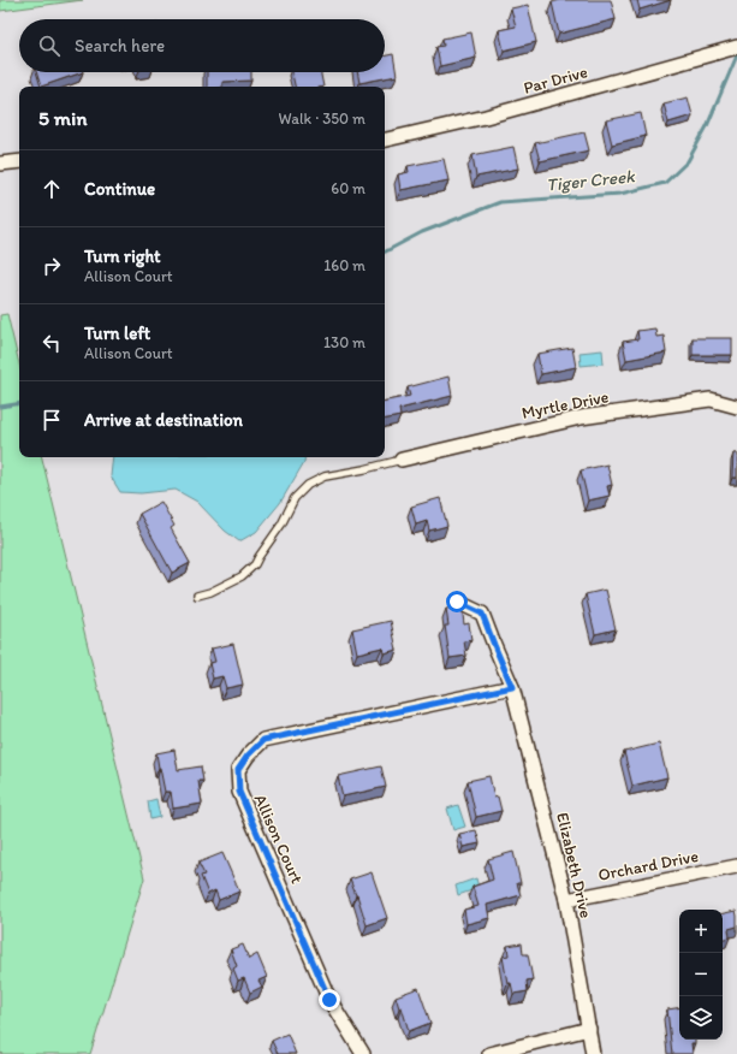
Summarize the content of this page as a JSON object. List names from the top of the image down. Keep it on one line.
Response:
{"streets":{"street":["Par Drive","Myrtle Drive","Allison Court","Elizabeth Drive","Orchard Drive"]},"crossings":[["Allison Court","Elizabeth Drive"],["Elizabeth Drive","Orchard Drive"]],"water":["Tiger Creek"],"page":{"search":"Search here","heading":["5 min","Walk · 350 m"],"list":[["Continue","60 m"],["Turn right","Allison Court","160 m"],["Turn left","Allison Court","130 m"],"Arrive at destination"],"map_buttons":["+","−"]}}
